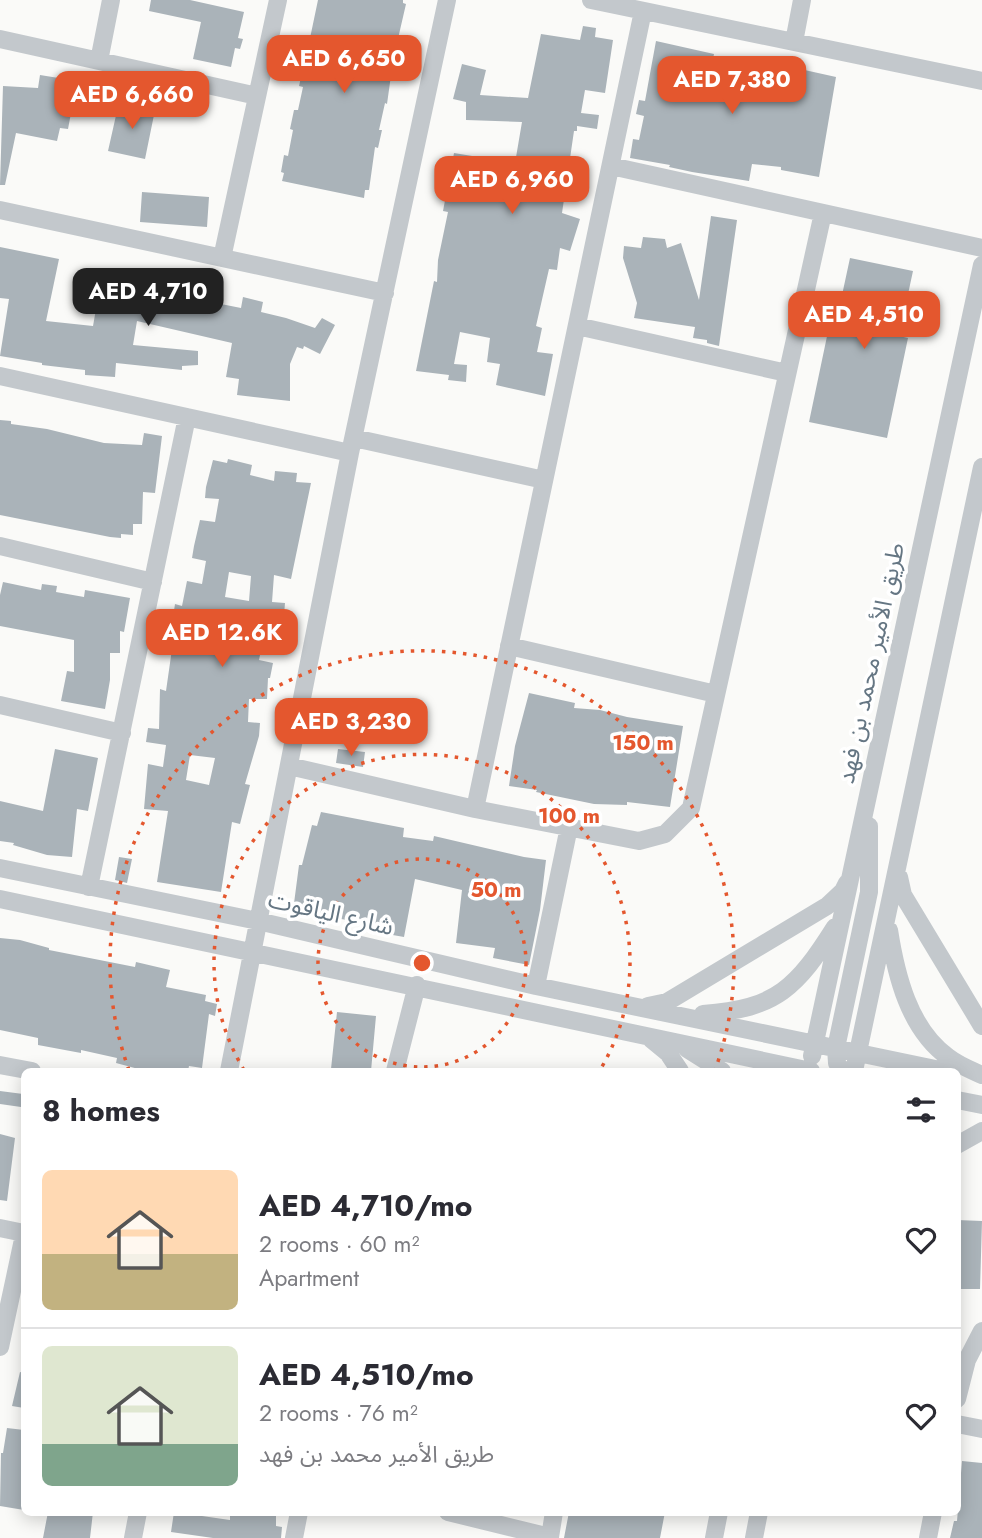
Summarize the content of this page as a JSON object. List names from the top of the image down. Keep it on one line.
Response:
{"streets":{"street":["طريق الأمير محمد بن فهد","شارع الياقوت"]},"crossings":[["طريق الأمير محمد بن فهد","شارع الياقوت"]],"page":{"price":["AED 6,650","AED 7,380","AED 6,660","AED 6,960","AED 4,710","AED 4,510","AED 12.6K","AED 3,230"],"heading":"8 homes","list":[{"name":"AED 4,710/mo","note":"2 rooms · 60 m² · Apartment"},{"name":"AED 4,510/mo","note":"2 rooms · 76 m² · طريق الأمير محمد بن فهد"}]},"rings":["150 m","100 m","50 m"]}
